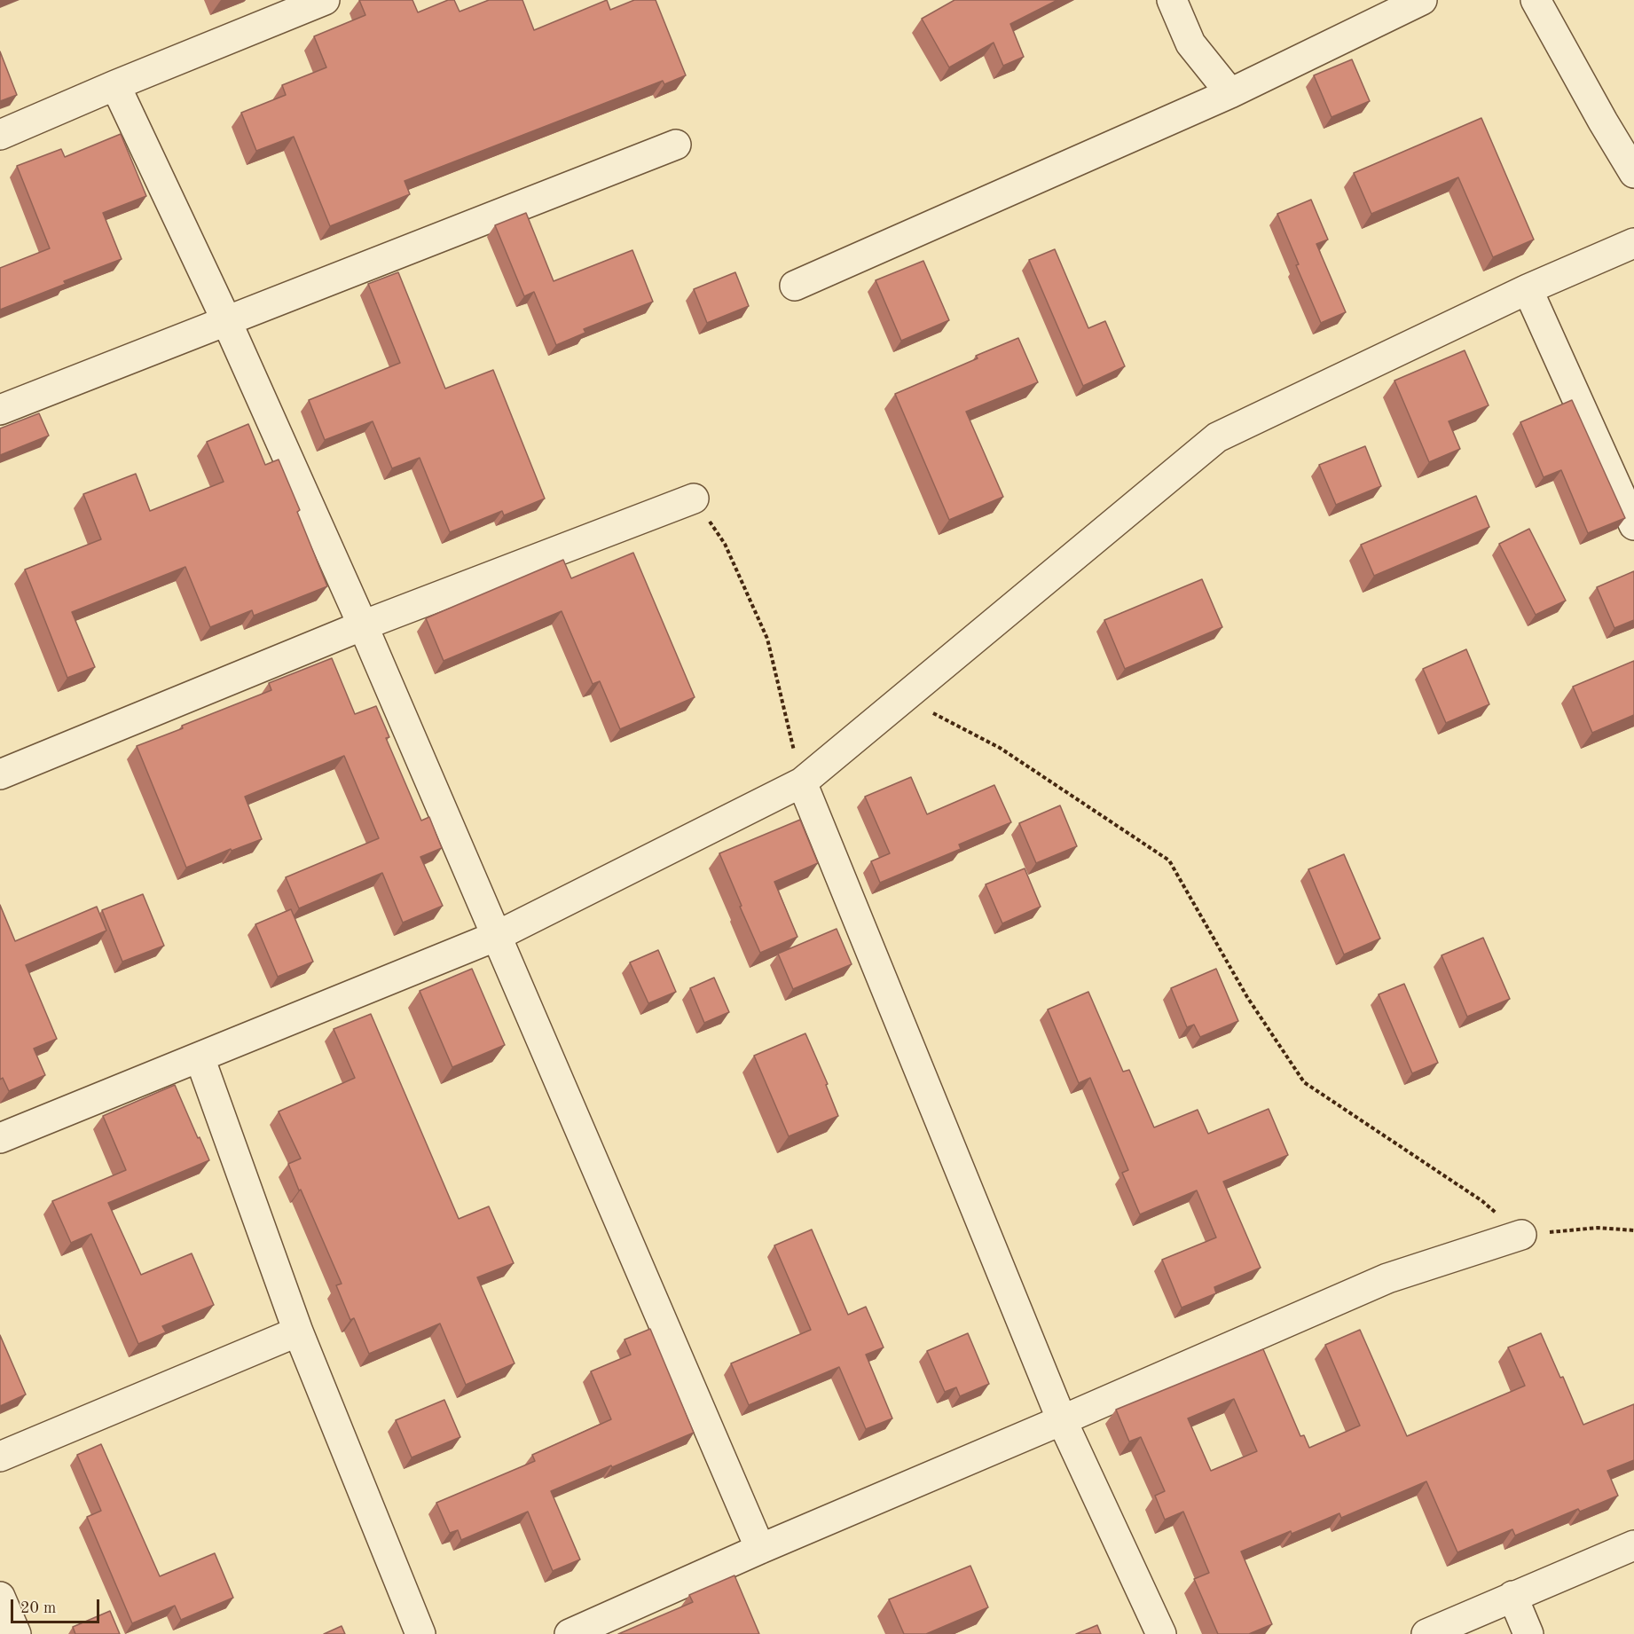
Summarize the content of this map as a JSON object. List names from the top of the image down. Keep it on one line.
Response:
{"scale_bar":"20 m"}
